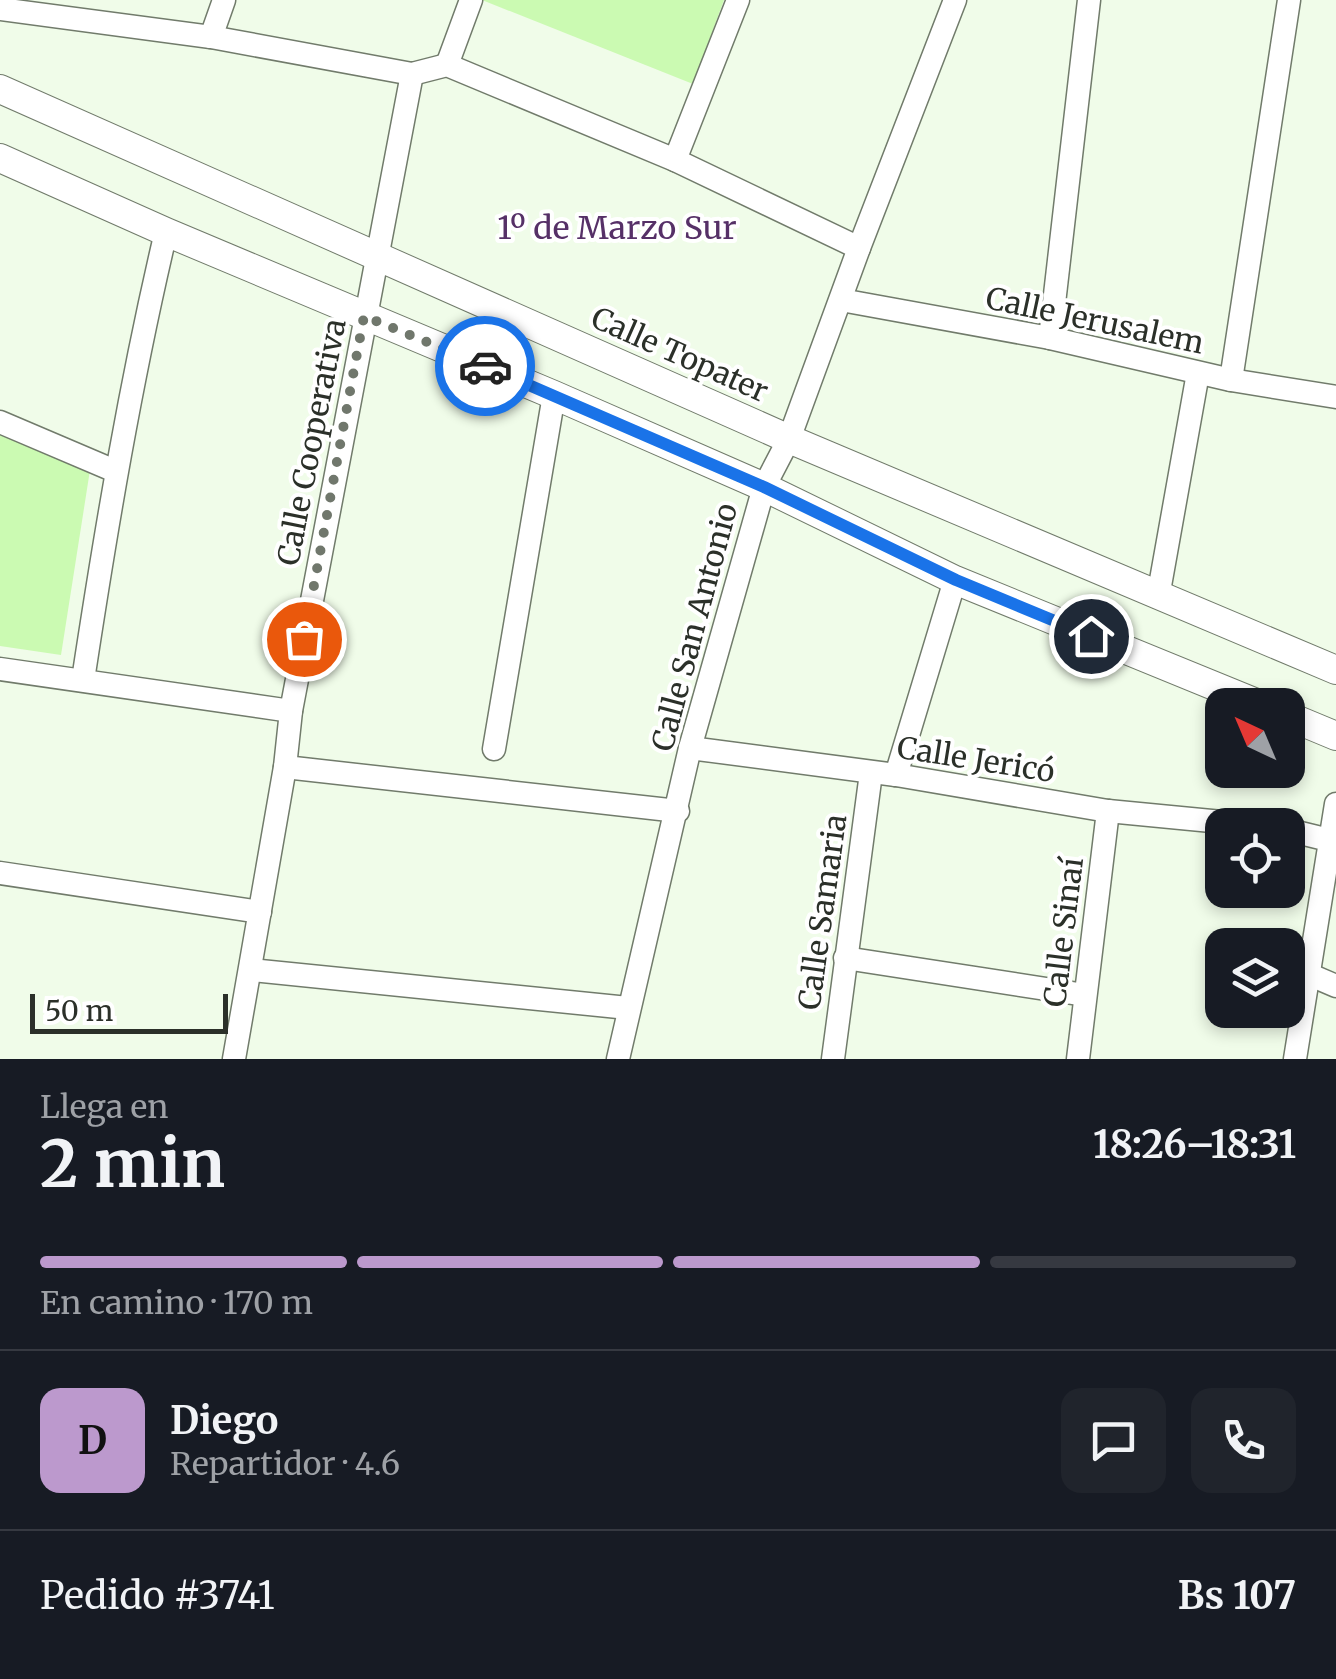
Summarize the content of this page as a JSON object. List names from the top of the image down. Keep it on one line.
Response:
{"streets":{"street":["Calle Jerusalem","Calle Topater","Calle Cooperativa","Calle San Antonio","Calle Jericó","Calle Samaria","Calle Sinaí"]},"crossings":[["Calle Jerusalem","Calle San Antonio"],["Calle Topater","Calle Cooperativa"],["Calle Topater","Calle San Antonio"],["Calle San Antonio","Calle Jericó"],["Calle Jericó","Calle Samaria"],["Calle Jericó","Calle Sinaí"]],"districts":["1º de Marzo Sur"],"scale_bar":"50 m","north":"top left","page":{"scale":"50 m","heading":["2 min","Llega en","18:26–18:31"],"panel":["Diego","Repartidor · 4.6","Pedido #3741","Bs 107"],"bar":"En camino · 170 m","round":"D"}}
